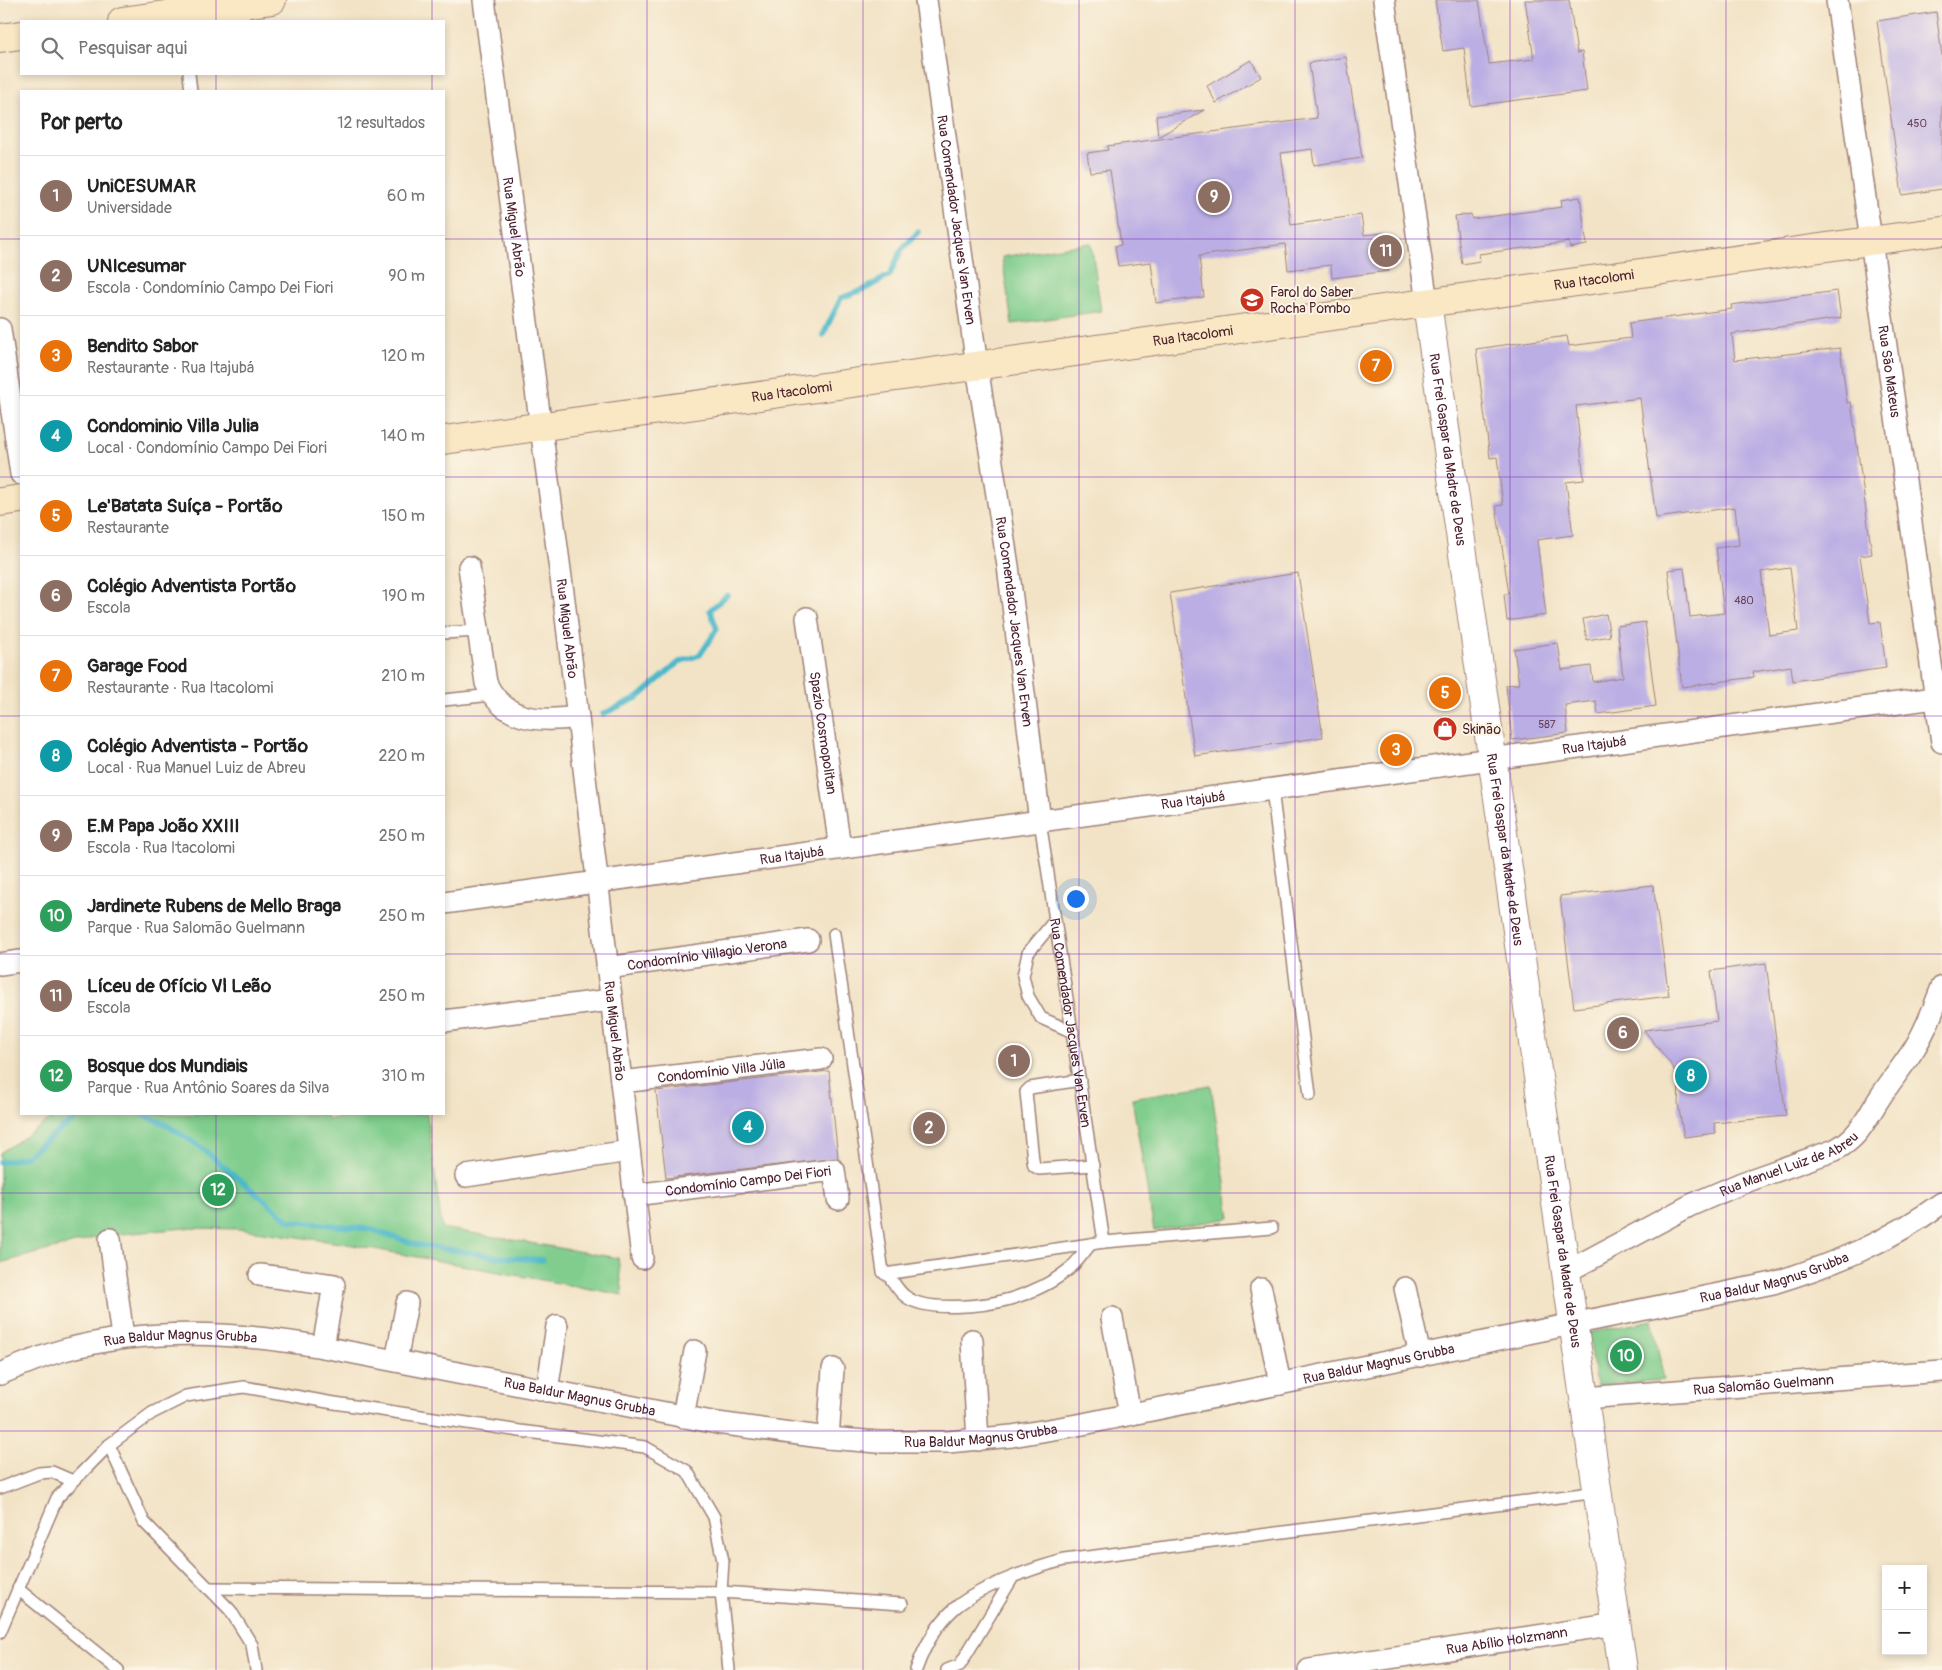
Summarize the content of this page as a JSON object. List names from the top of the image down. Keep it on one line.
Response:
{"streets":{"main road":["Rua Itacolomi"],"street":["Rua Comendador Jacques Van Erven","Rua Miguel Abrão","Rua São Mateus","Rua Frei Gaspar da Madre de Deus","Spazio Cosmopolitan","Rua Itajubá","Condomínio Villagio Verona","Condomínio Villa Júlia","Rua Manuel Luiz de Abreu","Condomínio Campo Dei Fiori","Rua Baldur Magnus Grubba","Rua Salomão Guelmann","Rua Abílio Holzmann"]},"crossings":[["Rua Comendador Jacques Van Erven","Rua Itacolomi"],["Rua Comendador Jacques Van Erven","Rua Itajubá"],["Rua Miguel Abrão","Rua Itacolomi"],["Rua Miguel Abrão","Rua Itajubá"],["Rua Miguel Abrão","Condomínio Villagio Verona"],["Rua Miguel Abrão","Condomínio Villa Júlia"],["Rua Miguel Abrão","Condomínio Campo Dei Fiori"],["Rua Itacolomi","Rua São Mateus"],["Rua Itacolomi","Rua Frei Gaspar da Madre de Deus"],["Rua São Mateus","Rua Itajubá"],["Rua Frei Gaspar da Madre de Deus","Rua Itajubá"],["Rua Frei Gaspar da Madre de Deus","Rua Manuel Luiz de Abreu"],["Rua Frei Gaspar da Madre de Deus","Rua Baldur Magnus Grubba"],["Rua Frei Gaspar da Madre de Deus","Rua Salomão Guelmann"],["Rua Frei Gaspar da Madre de Deus","Rua Abílio Holzmann"],["Spazio Cosmopolitan","Rua Itajubá"]],"places":{"school or university":["Farol do Saber Rocha Pombo"],"shop":["Skinão"]},"house_numbers":["450","480","587"],"page":{"search":"Pesquisar aqui","heading":["Por perto","12 resultados"],"list":[{"mark":"1","name":"UniCESUMAR","note":"Universidade","value":"60 m"},{"mark":"2","name":"UNIcesumar","note":"Escola · Condomínio Campo Dei Fiori","value":"90 m"},{"mark":"3","name":"Bendito Sabor","note":"Restaurante · Rua Itajubá","value":"120 m"},{"mark":"4","name":"Condominio Villa Julia","note":"Local · Condomínio Campo Dei Fiori","value":"140 m"},{"mark":"5","name":"Le'Batata Suíça - Portão","note":"Restaurante","value":"150 m"},{"mark":"6","name":"Colégio Adventista Portão","note":"Escola","value":"190 m"},{"mark":"7","name":"Garage Food","note":"Restaurante · Rua Itacolomi","value":"210 m"},{"mark":"8","name":"Colégio Adventista - Portão","note":"Local · Rua Manuel Luiz de Abreu","value":"220 m"},{"mark":"9","name":"E.M Papa João XXIII","note":"Escola · Rua Itacolomi","value":"250 m"},{"mark":"10","name":"Jardinete Rubens de Mello Braga","note":"Parque · Rua Salomão Guelmann","value":"250 m"},{"mark":"11","name":"Líceu de Ofício Vl Leão","note":"Escola","value":"250 m"},{"mark":"12","name":"Bosque dos Mundiais","note":"Parque · Rua Antônio Soares da Silva","value":"310 m"}],"pins":["9","11","7","5","3","6","1","8","4","2","12","10"],"map_buttons":["+","−"]}}
